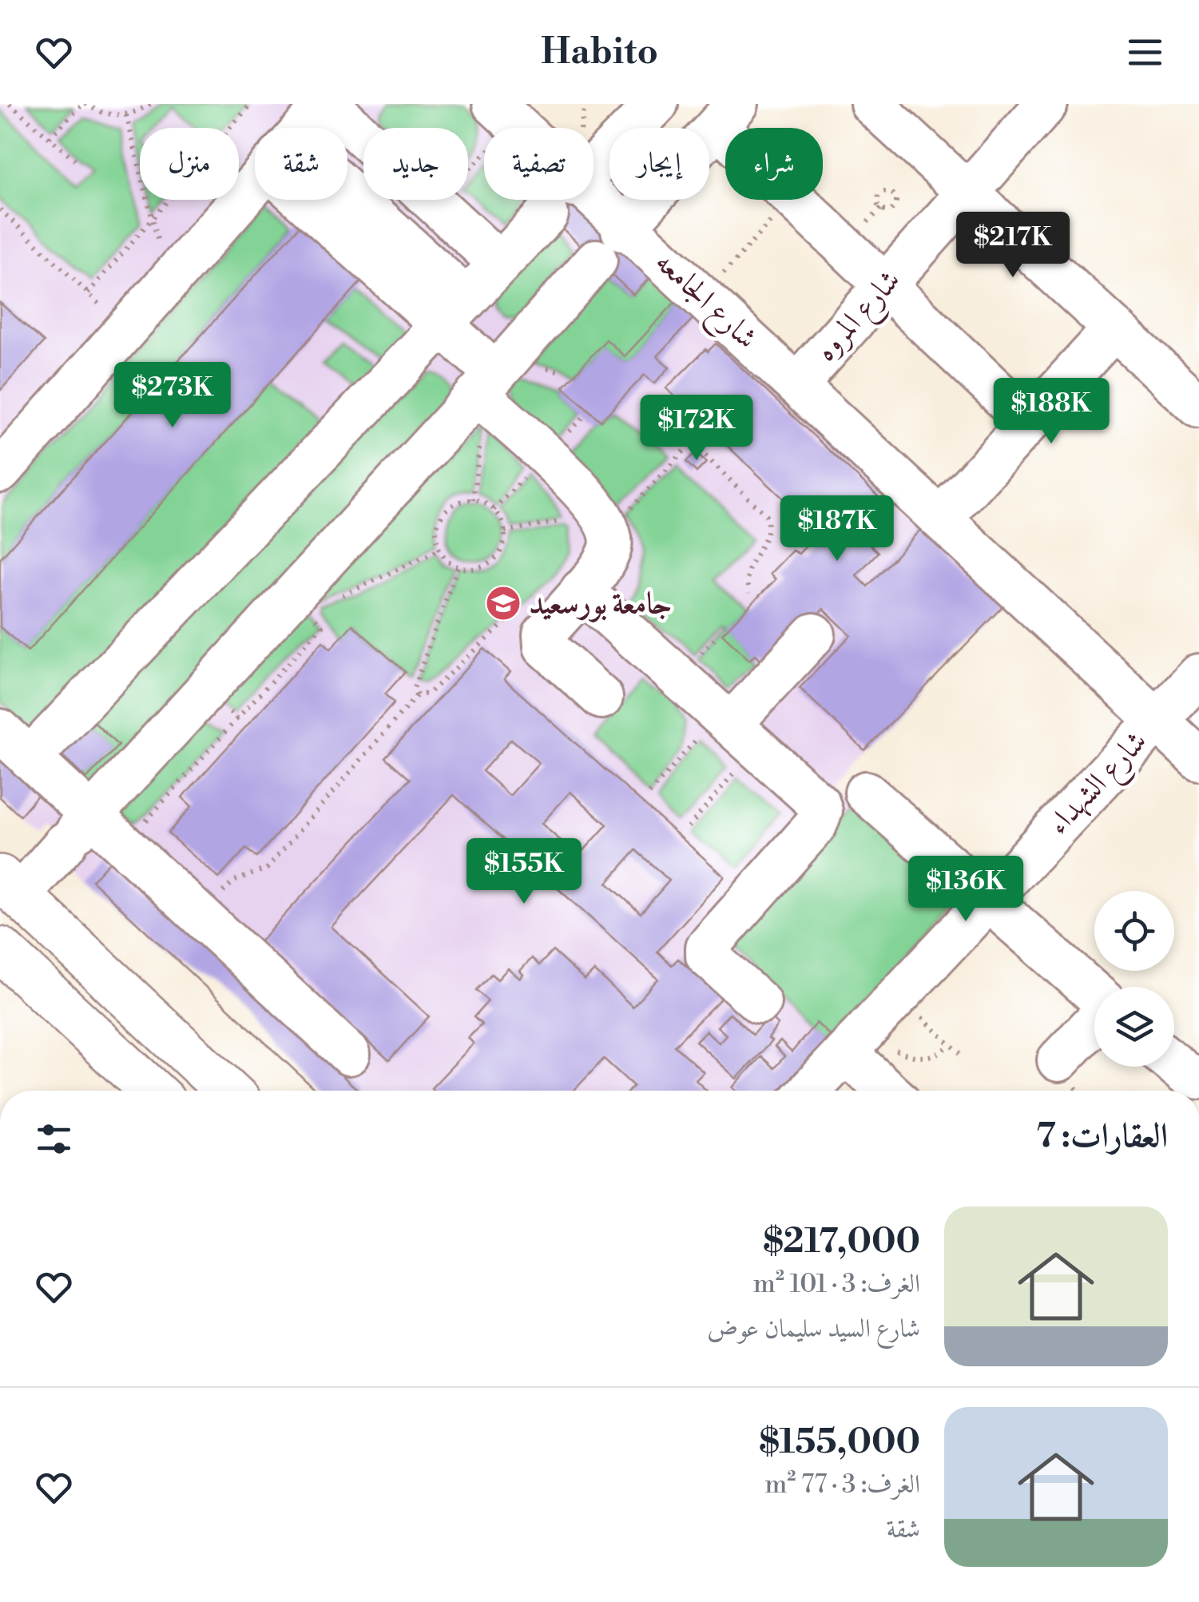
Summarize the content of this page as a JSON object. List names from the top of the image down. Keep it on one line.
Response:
{"streets":{"street":["شارع الجامعه","شارع المروه","شارع الشهداء"]},"crossings":[["شارع الجامعه","شارع المروه"],["شارع الجامعه","شارع الشهداء"]],"places":{"school or university":["جامعة بورسعيد"]},"page":{"header":"Habito","chip":["شراء","إيجار","تصفية","جديد","شقة","منزل"],"price":["$217K","$273K","$188K","$172K","$187K","$155K","$136K"],"heading":"العقارات: 7","list":[{"name":"$217,000","note":"الغرف: 3 · 101 m² · شارع السيد سليمان عوض"},{"name":"$155,000","note":"الغرف: 3 · 77 m² · شقة"}]}}
